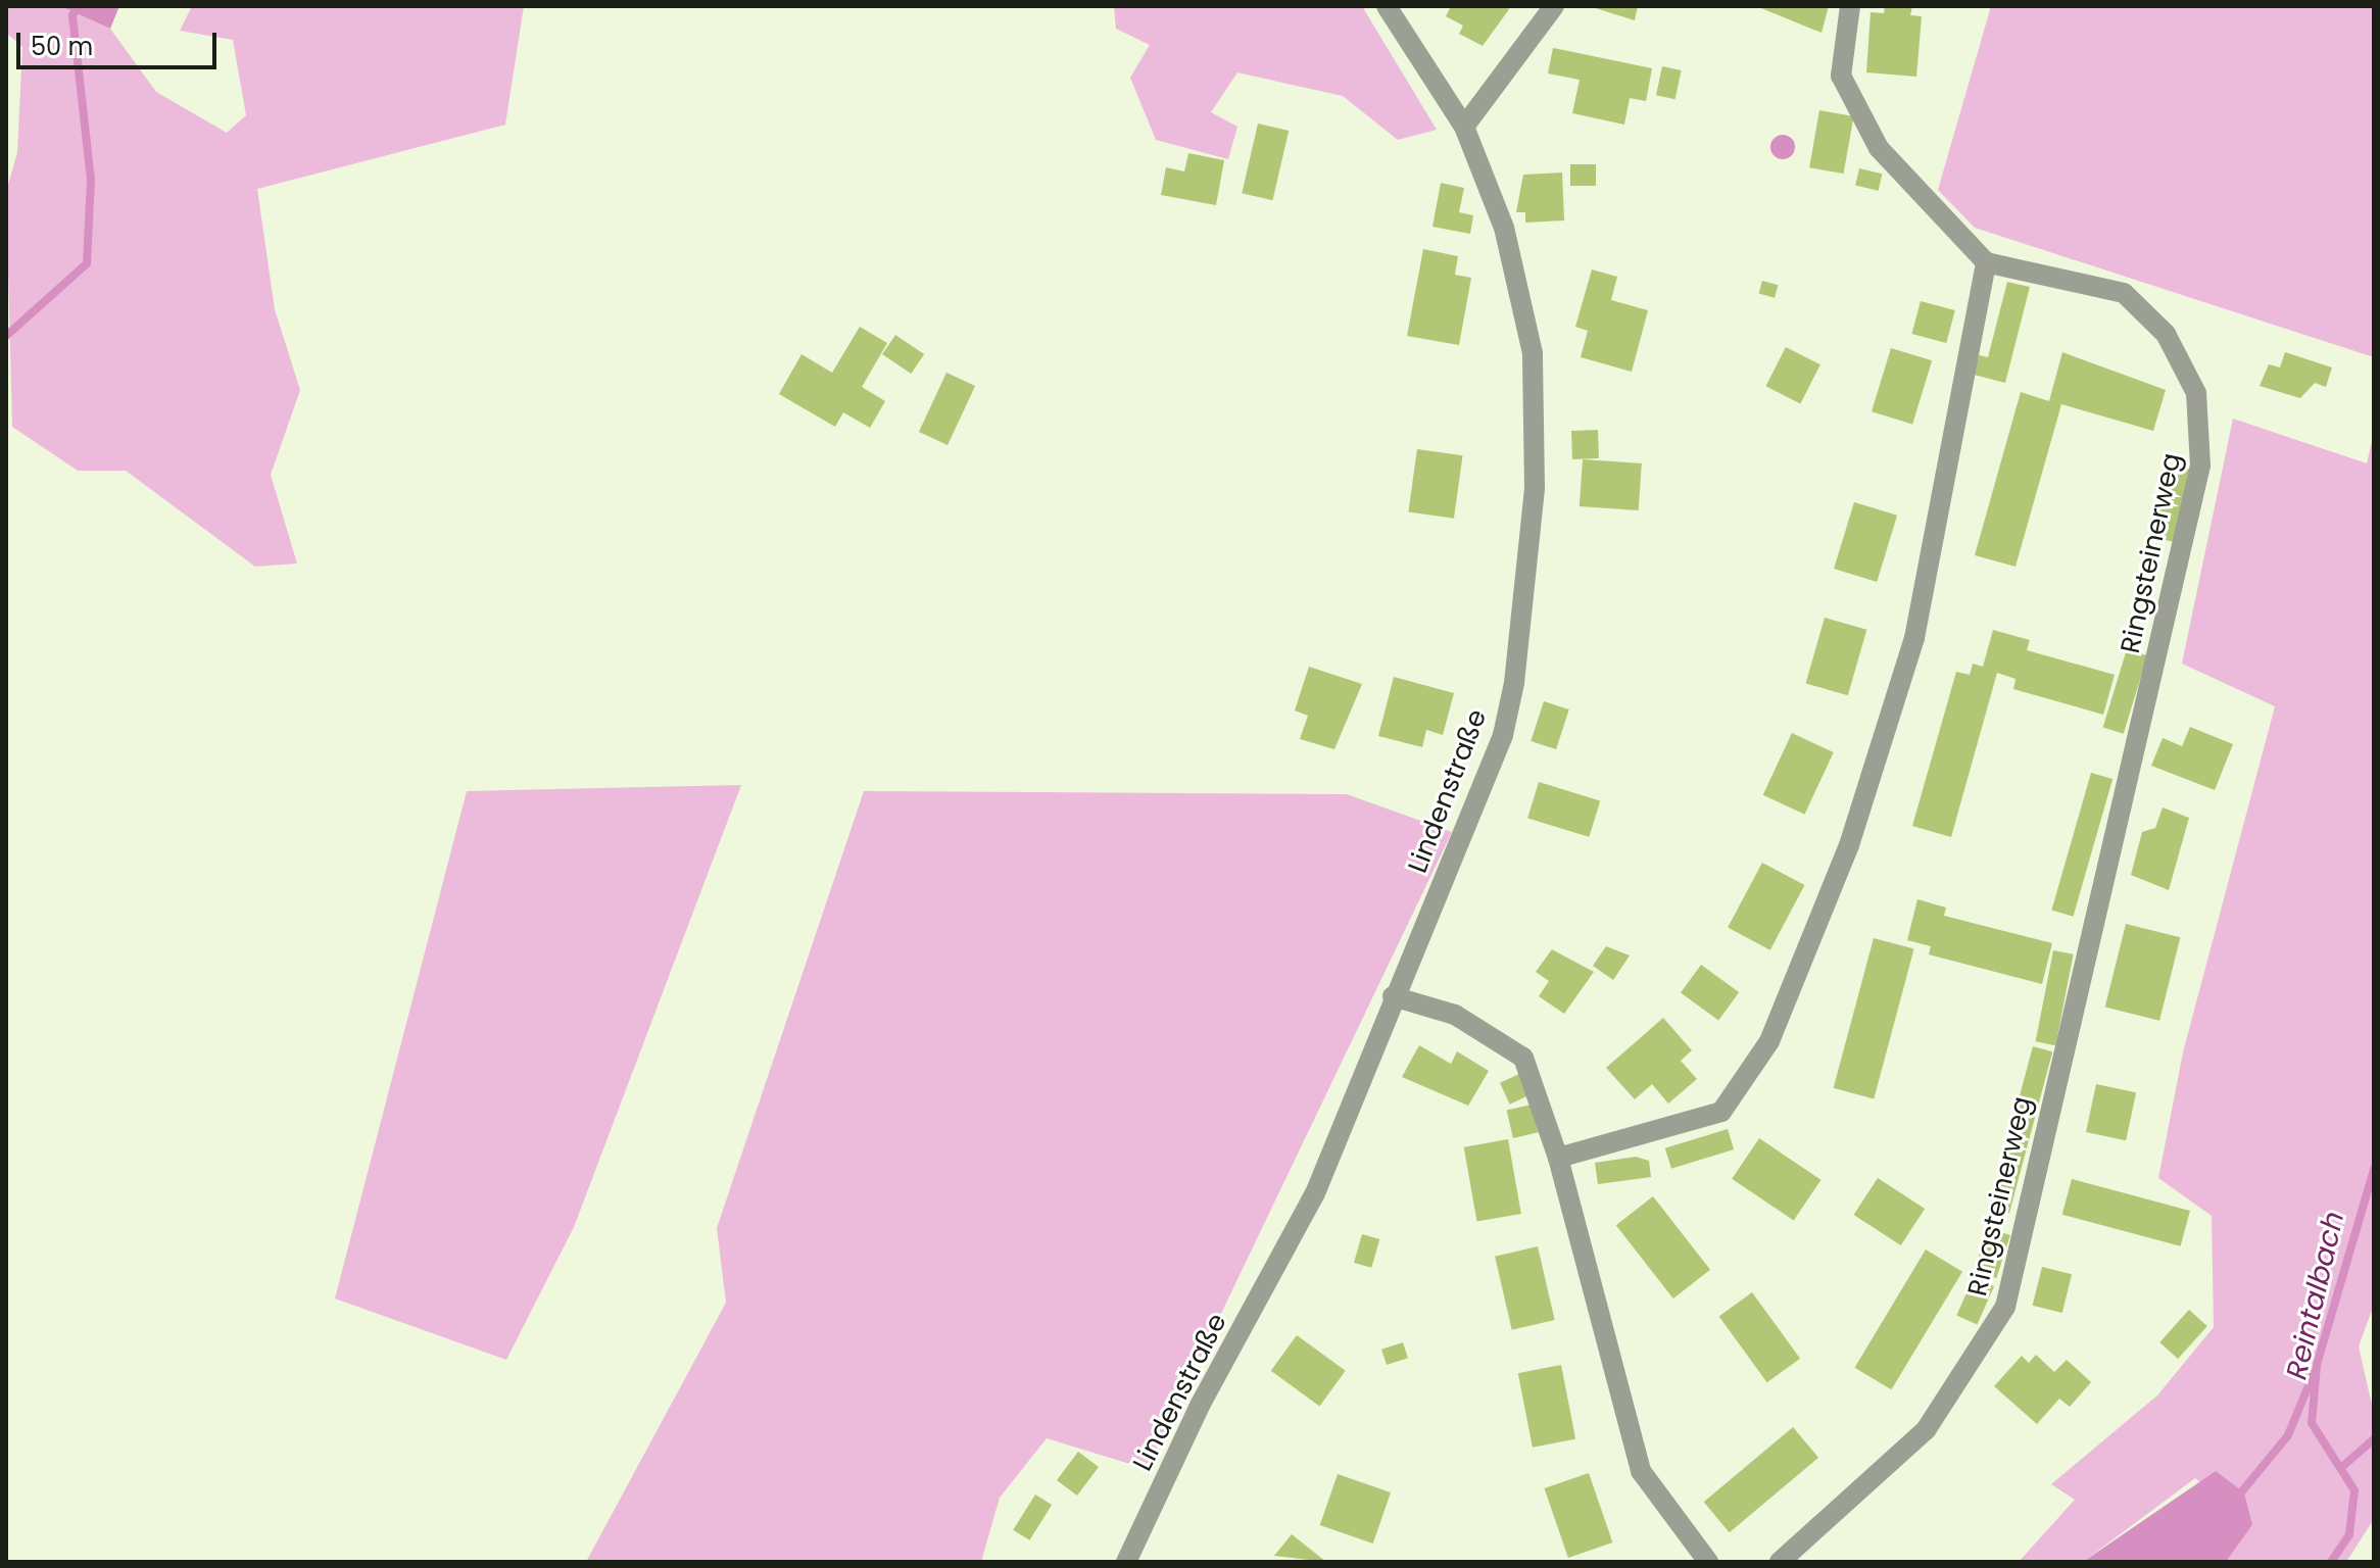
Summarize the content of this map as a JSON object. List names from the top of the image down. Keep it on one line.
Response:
{"streets":{"street":["Ringsteinerweg","Lindenstraße"]},"water":["Reintalbach"],"scale_bar":"50 m"}
